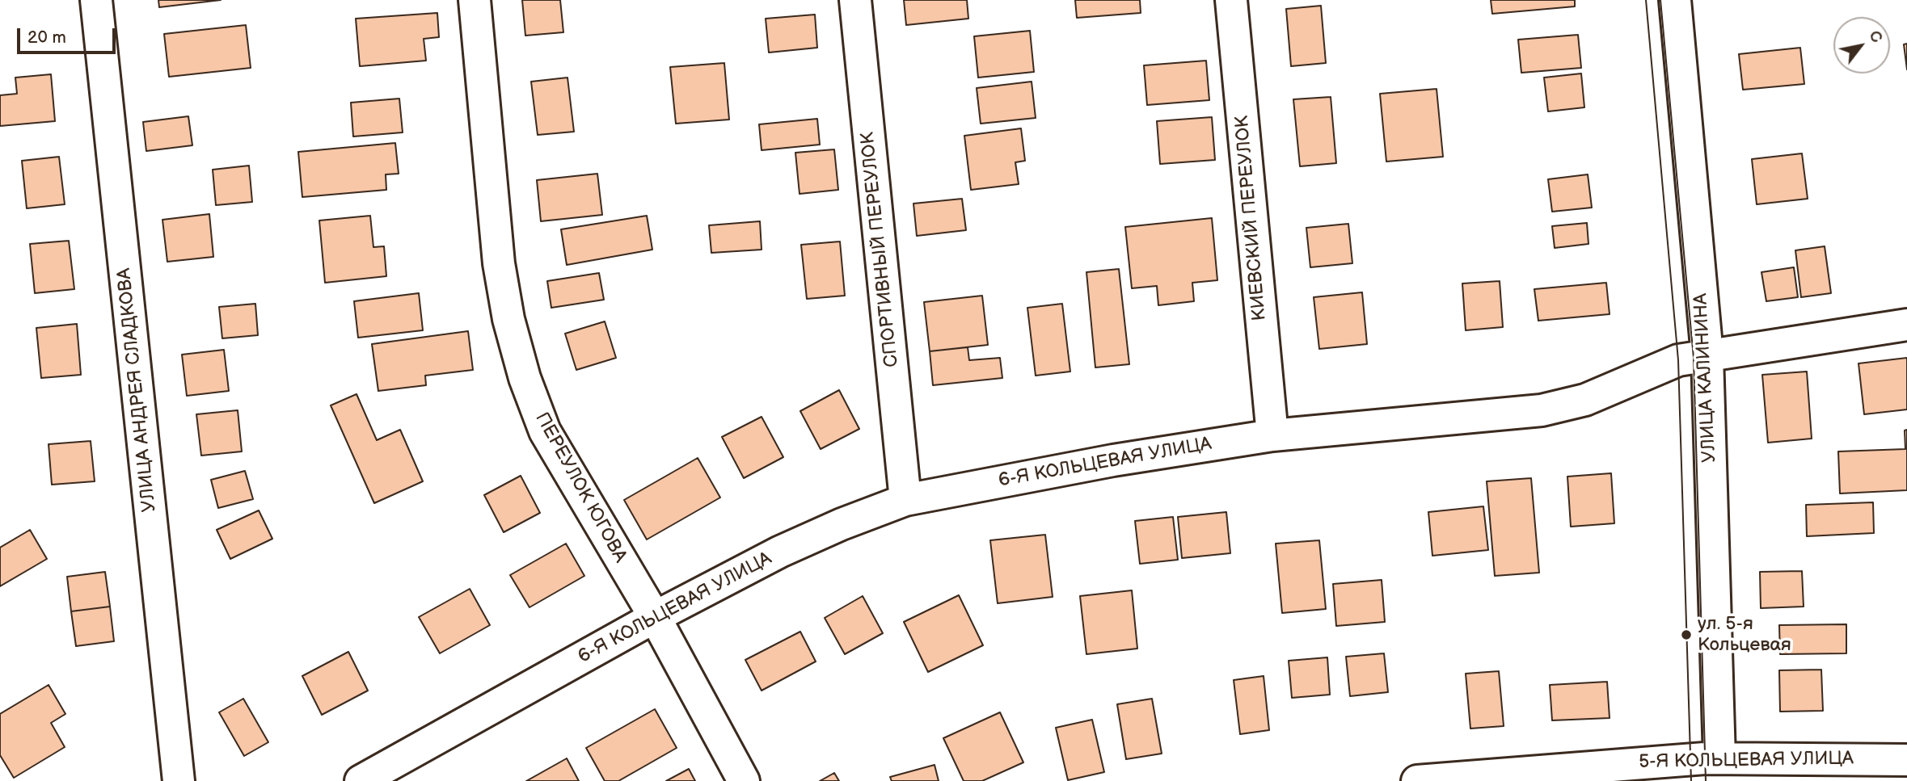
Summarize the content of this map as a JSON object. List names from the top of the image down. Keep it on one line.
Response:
{"streets":{"street":["КИЕВСКИЙ ПЕРЕУЛОК","СПОРТИВНЫЙ ПЕРЕУЛОК","УЛИЦА КАЛИНИНА","УЛИЦА АНДРЕЯ СЛАДКОВА","6-Я КОЛЬЦЕВАЯ УЛИЦА","ПЕРЕУЛОК ЮГОВА","5-Я КОЛЬЦЕВАЯ УЛИЦА"]},"crossings":[["КИЕВСКИЙ ПЕРЕУЛОК","6-Я КОЛЬЦЕВАЯ УЛИЦА"],["СПОРТИВНЫЙ ПЕРЕУЛОК","6-Я КОЛЬЦЕВАЯ УЛИЦА"],["УЛИЦА КАЛИНИНА","6-Я КОЛЬЦЕВАЯ УЛИЦА"],["УЛИЦА КАЛИНИНА","5-Я КОЛЬЦЕВАЯ УЛИЦА"],["6-Я КОЛЬЦЕВАЯ УЛИЦА","ПЕРЕУЛОК ЮГОВА"]],"places":["ул. 5-я Кольцевая"],"scale_bar":"20 m","north":"top right"}
